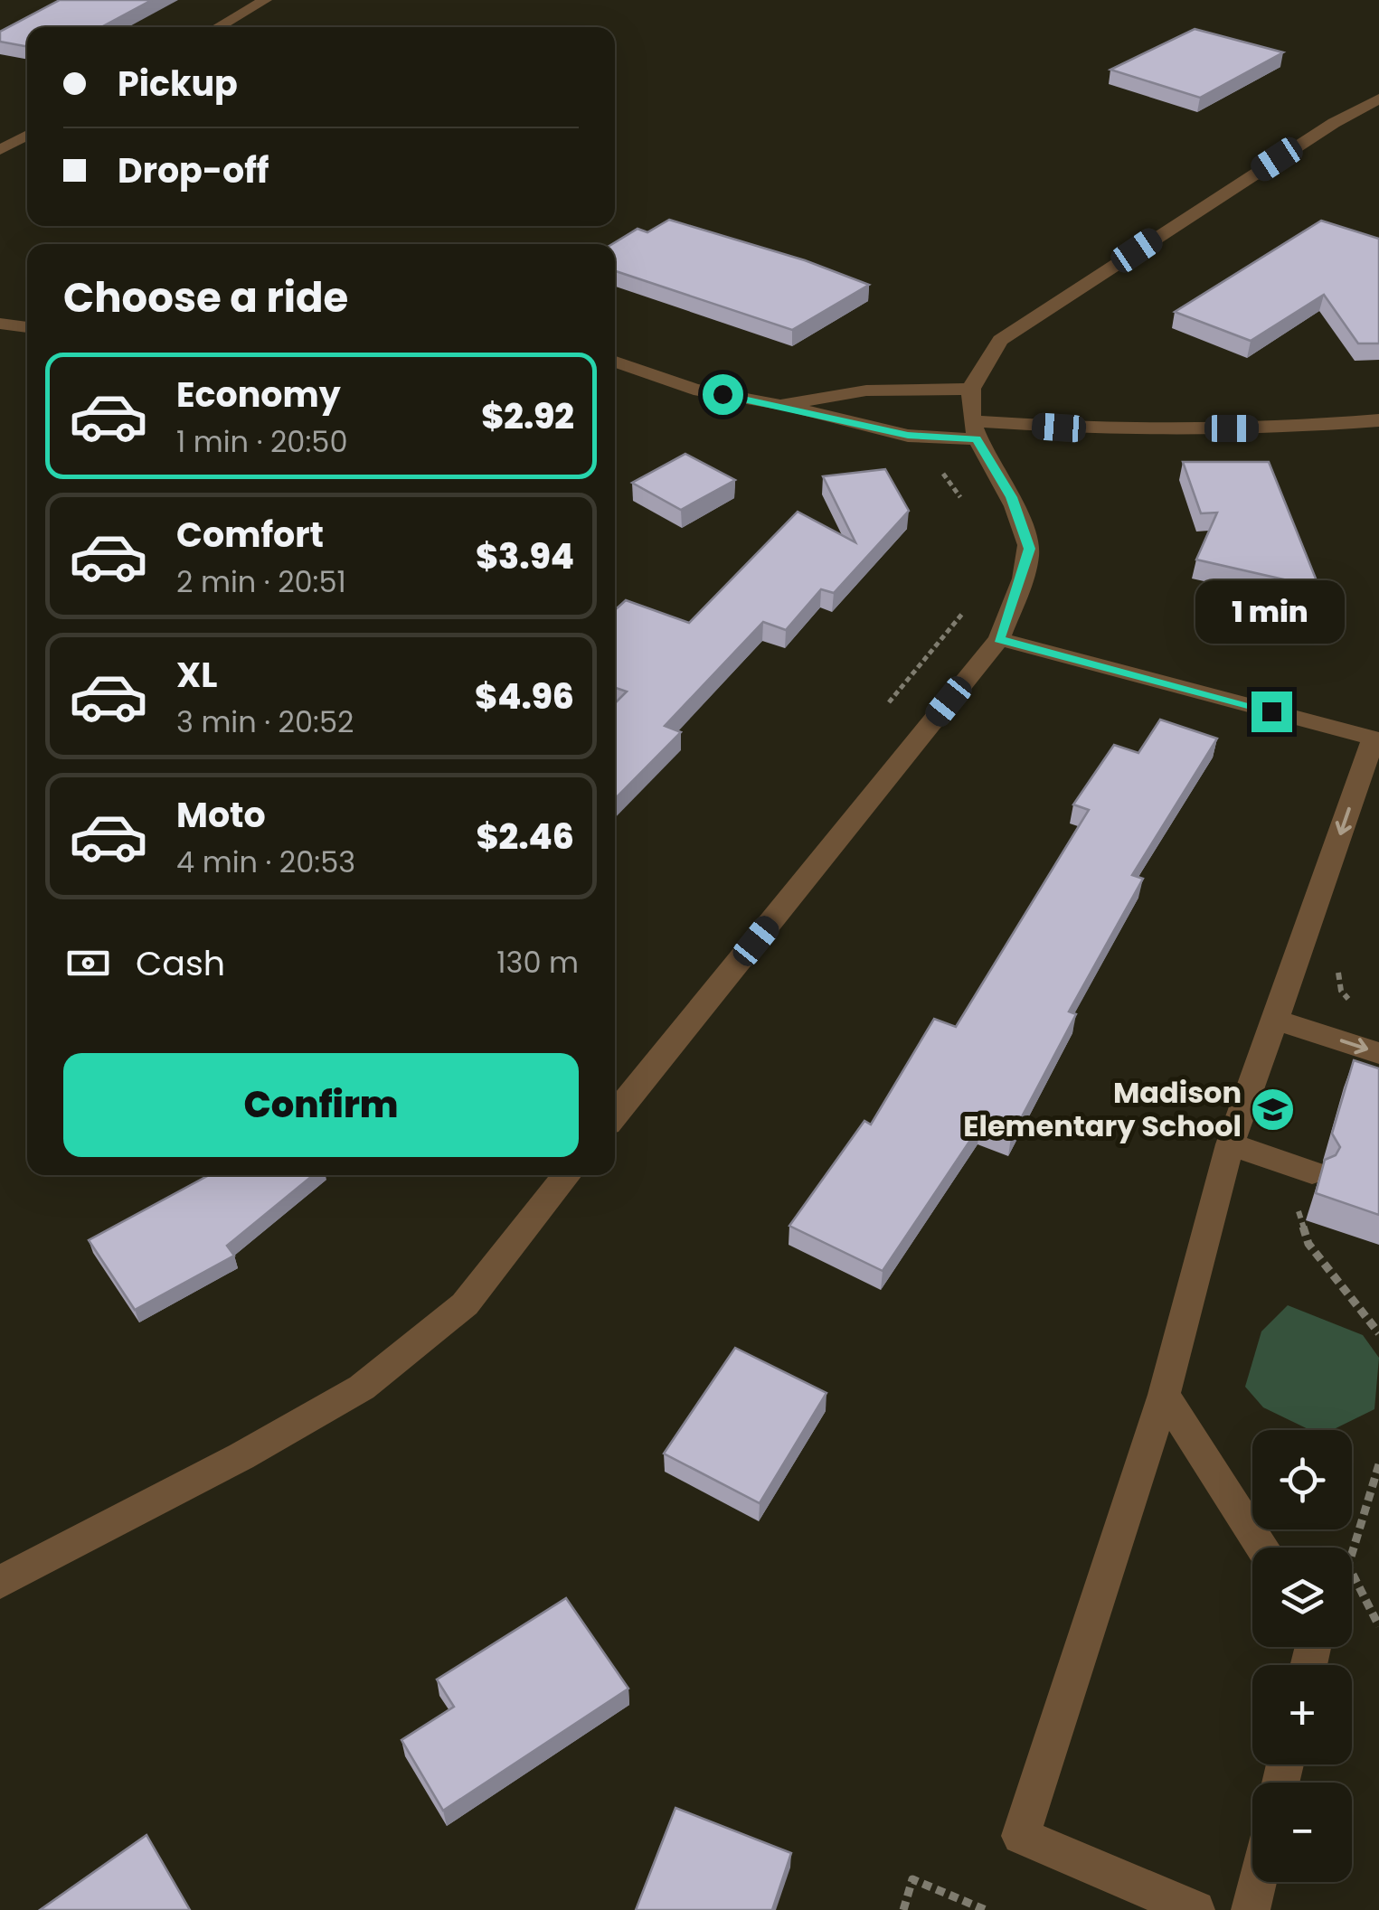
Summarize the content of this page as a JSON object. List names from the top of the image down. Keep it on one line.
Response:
{"places":{"school or university":["Madison Elementary School"]},"page":{"banner":["Pickup","Drop-off"],"heading":"Choose a ride","list":[{"name":"Economy","note":"1 min · 20:50","value":"$2.92"},{"name":"Comfort","note":"2 min · 20:51","value":"$3.94"},{"name":"XL","note":"3 min · 20:52","value":"$4.96"},{"name":"Moto","note":"4 min · 20:53","value":"$2.46"}],"bubble":"1 min","pay":["Cash","130 m"],"buttons":"Confirm","map_buttons":["+","−"]}}
